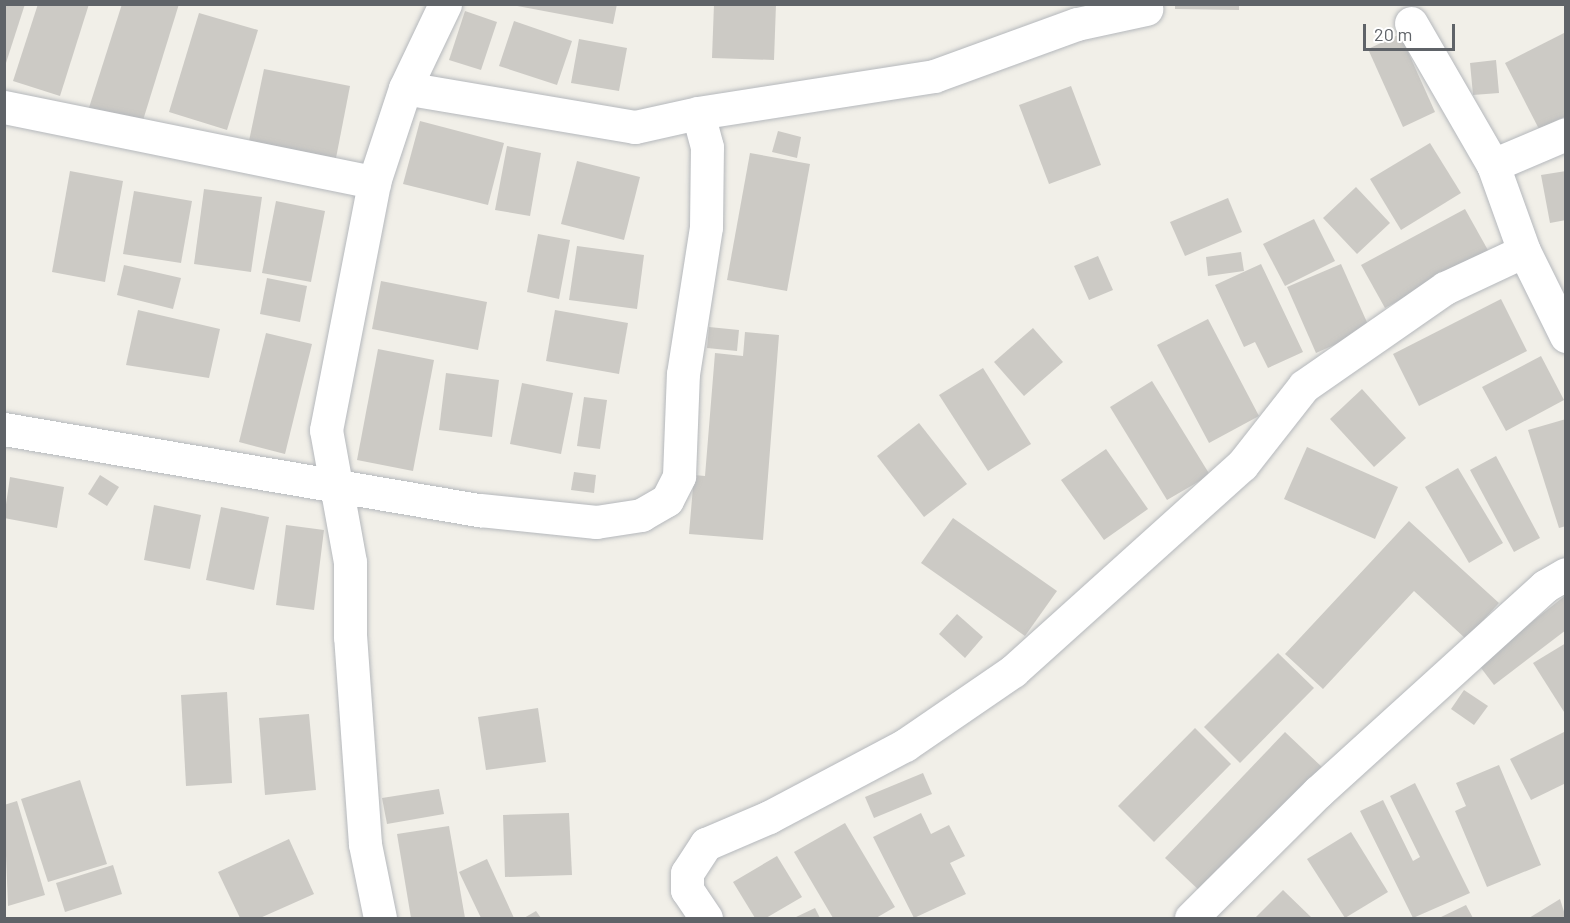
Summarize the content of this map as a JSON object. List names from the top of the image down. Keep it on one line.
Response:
{"scale_bar":"20 m"}
